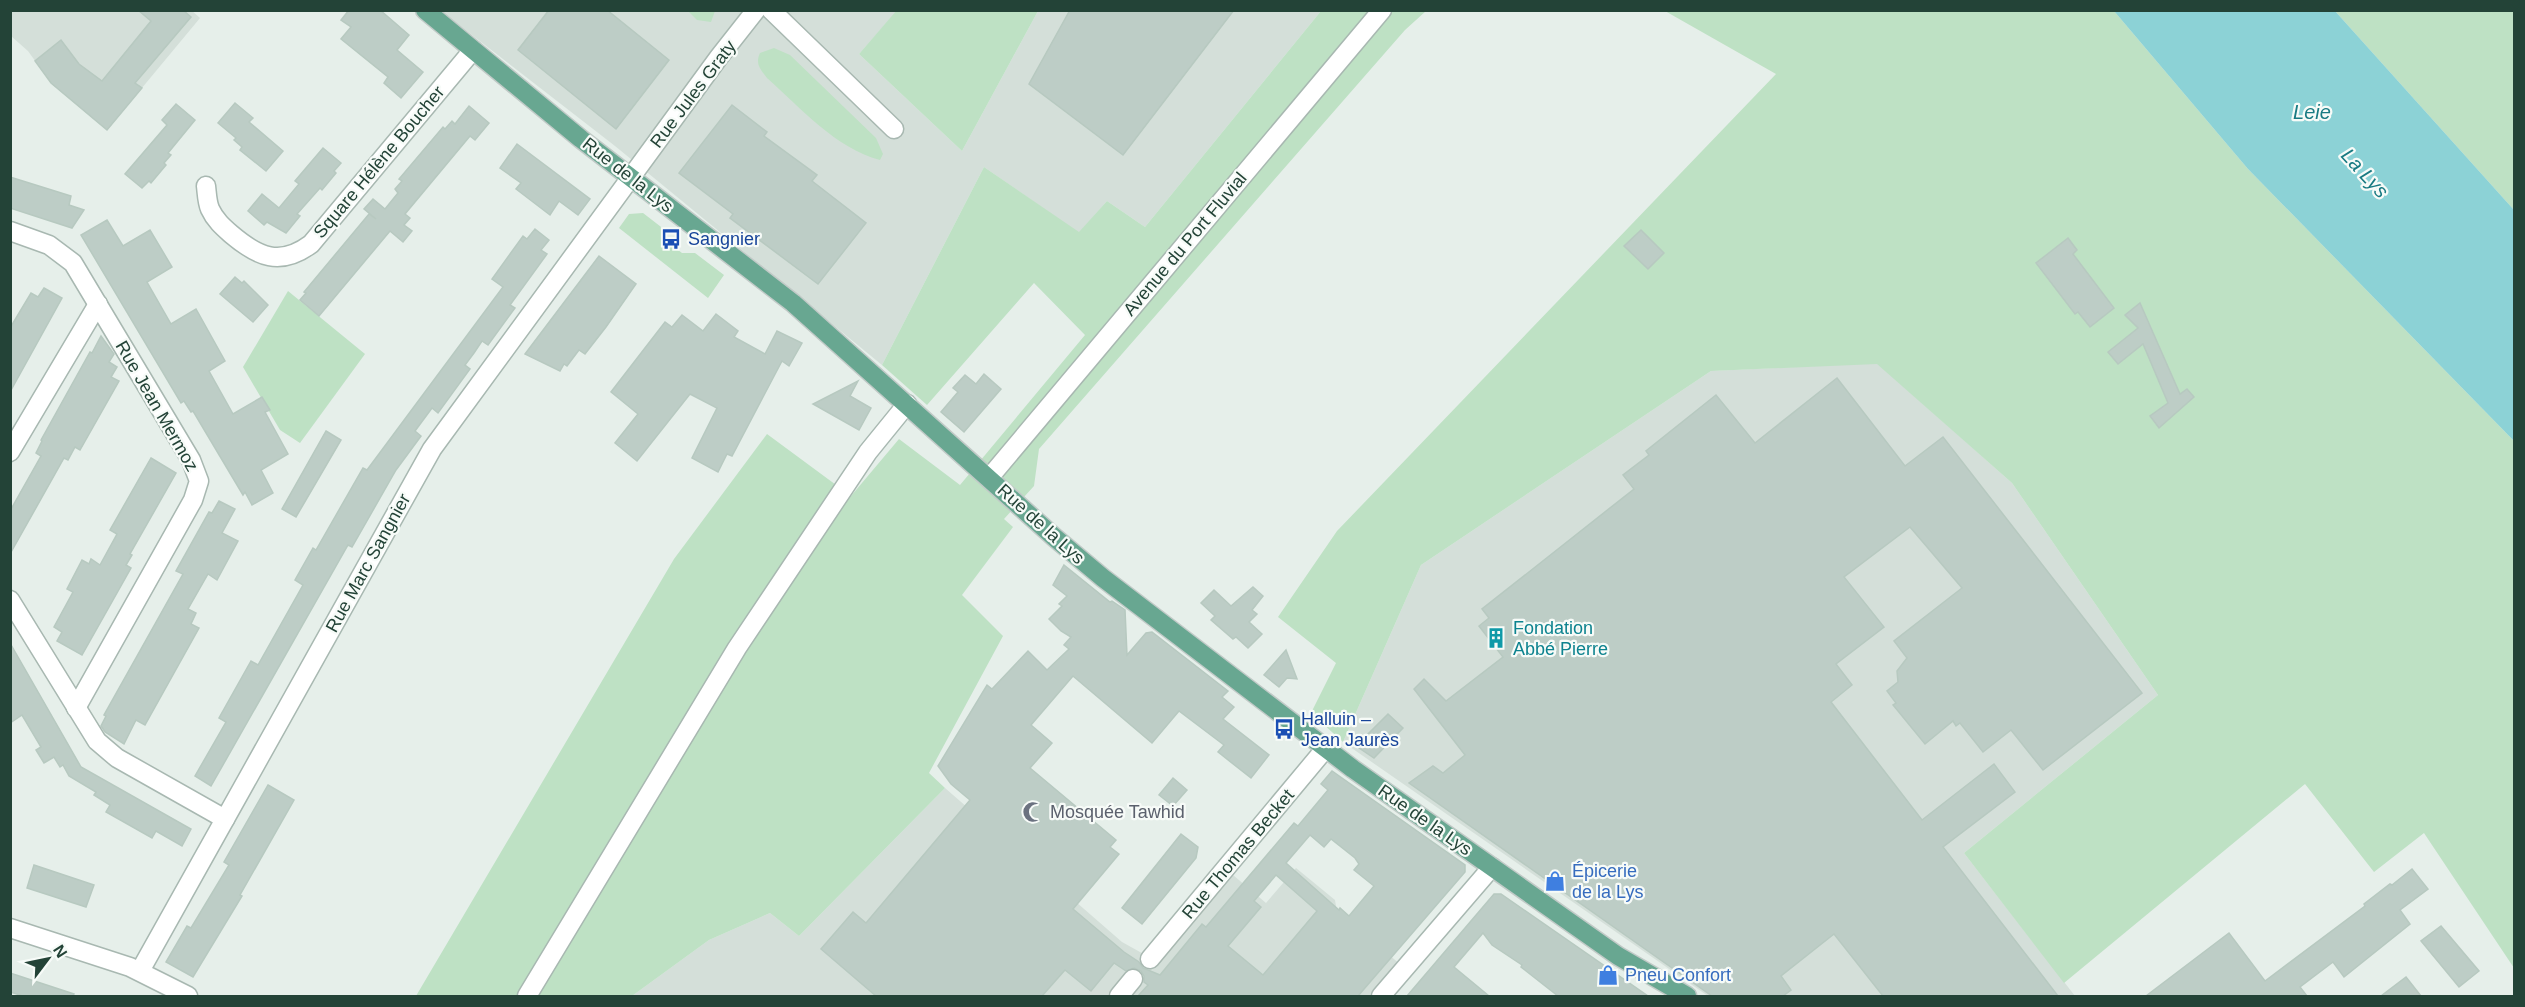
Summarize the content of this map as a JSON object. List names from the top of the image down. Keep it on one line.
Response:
{"streets":{"main road":["Rue de la Lys"],"street":["Rue Jules Graty","Square Hélène Boucher","Avenue du Port Fluvial","Rue Jean Mermoz","Rue Marc Sangnier","Rue Thomas Becket"]},"crossings":[["Rue Jules Graty","Rue de la Lys"],["Rue Jules Graty","Rue Marc Sangnier"],["Square Hélène Boucher","Rue de la Lys"],["Rue de la Lys","Avenue du Port Fluvial"],["Rue de la Lys","Rue Marc Sangnier"],["Rue de la Lys","Rue Thomas Becket"]],"water":["Leie","La Lys"],"places":{"bus stop":["Sangnier","Halluin – Jean Jaurès"],"building":["Fondation Abbé Pierre"],"mosque":["Mosquée Tawhid"],"shop":["Épicerie de la Lys","Pneu Confort"]},"north":"top right"}
